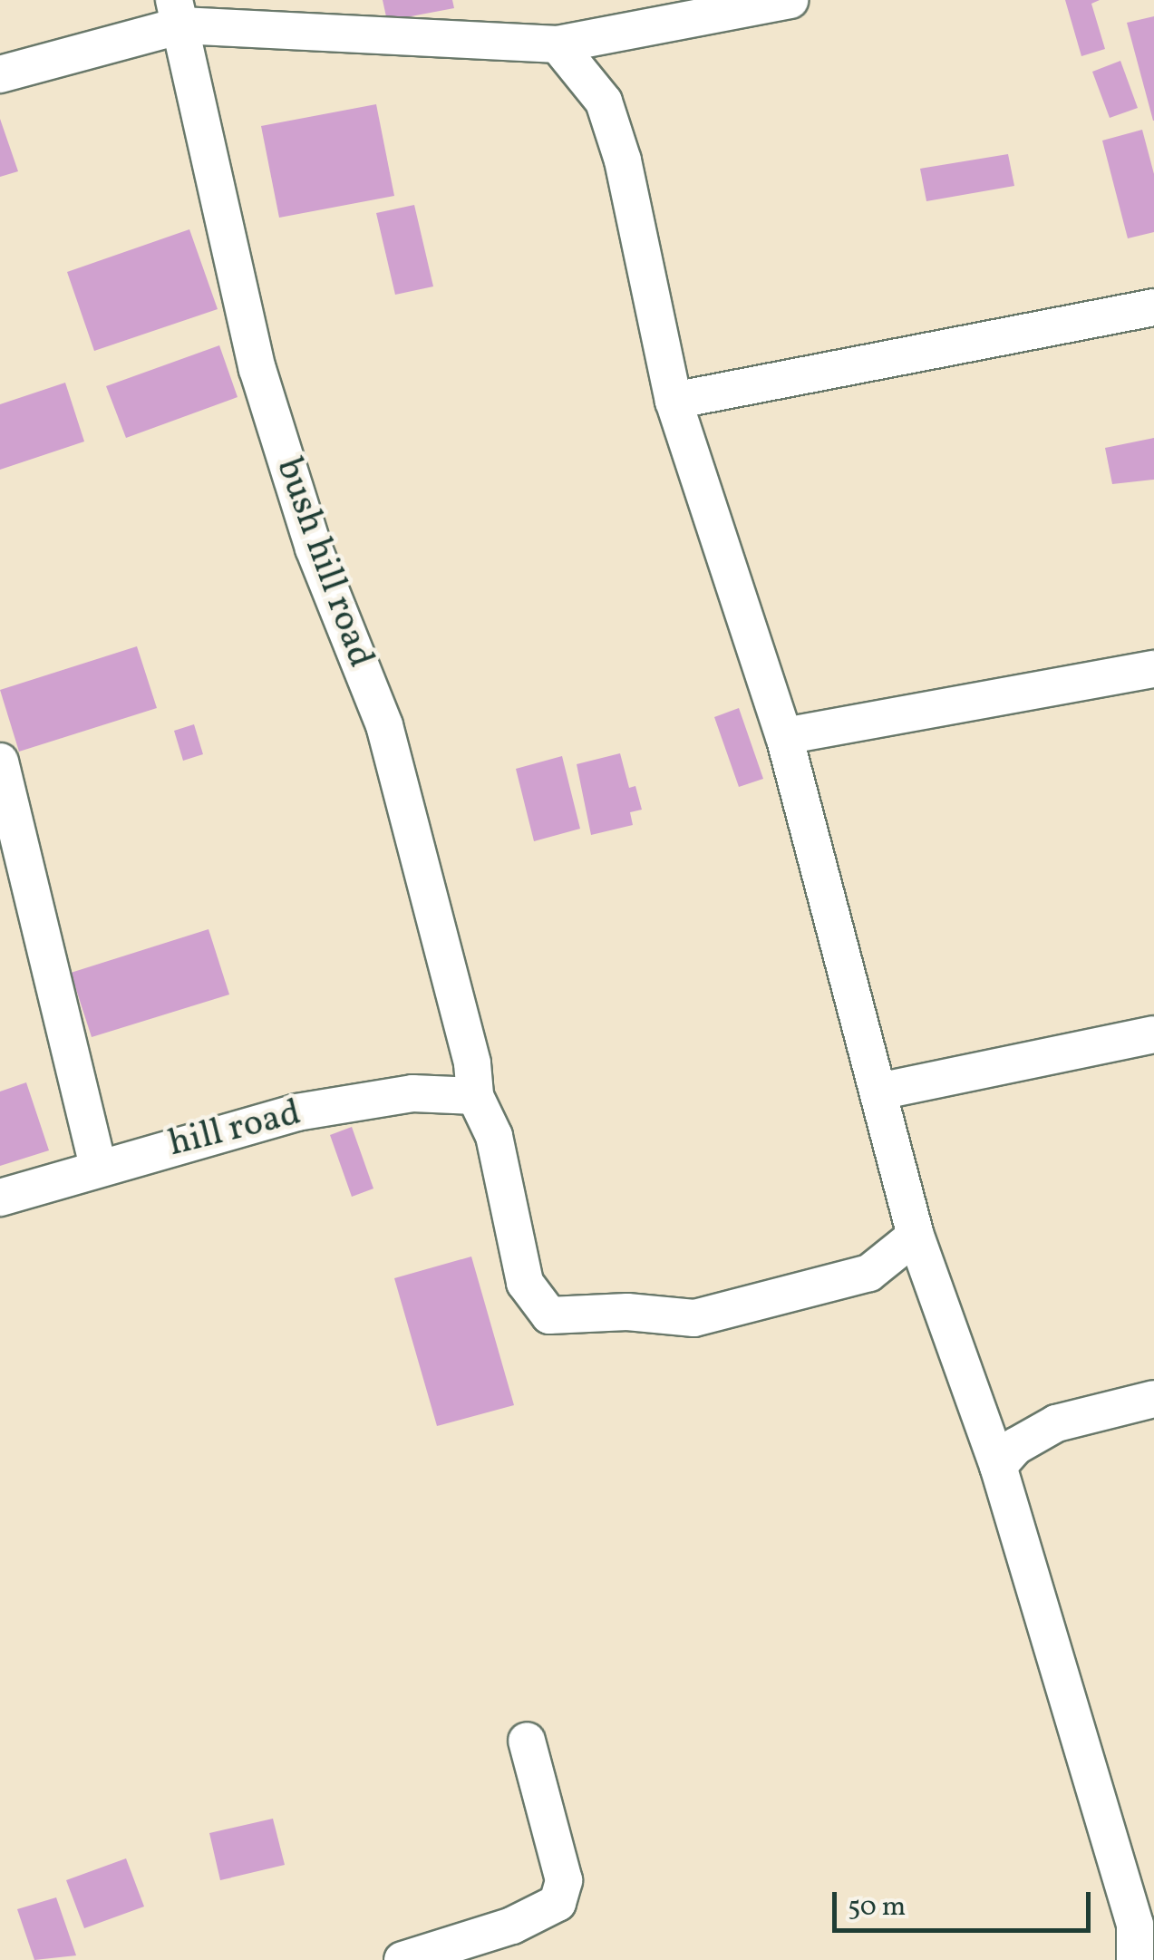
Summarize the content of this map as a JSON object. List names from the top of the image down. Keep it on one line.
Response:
{"streets":{"street":["bush hill road","hill road"]},"crossings":[["bush hill road","hill road"]],"scale_bar":"50 m"}
